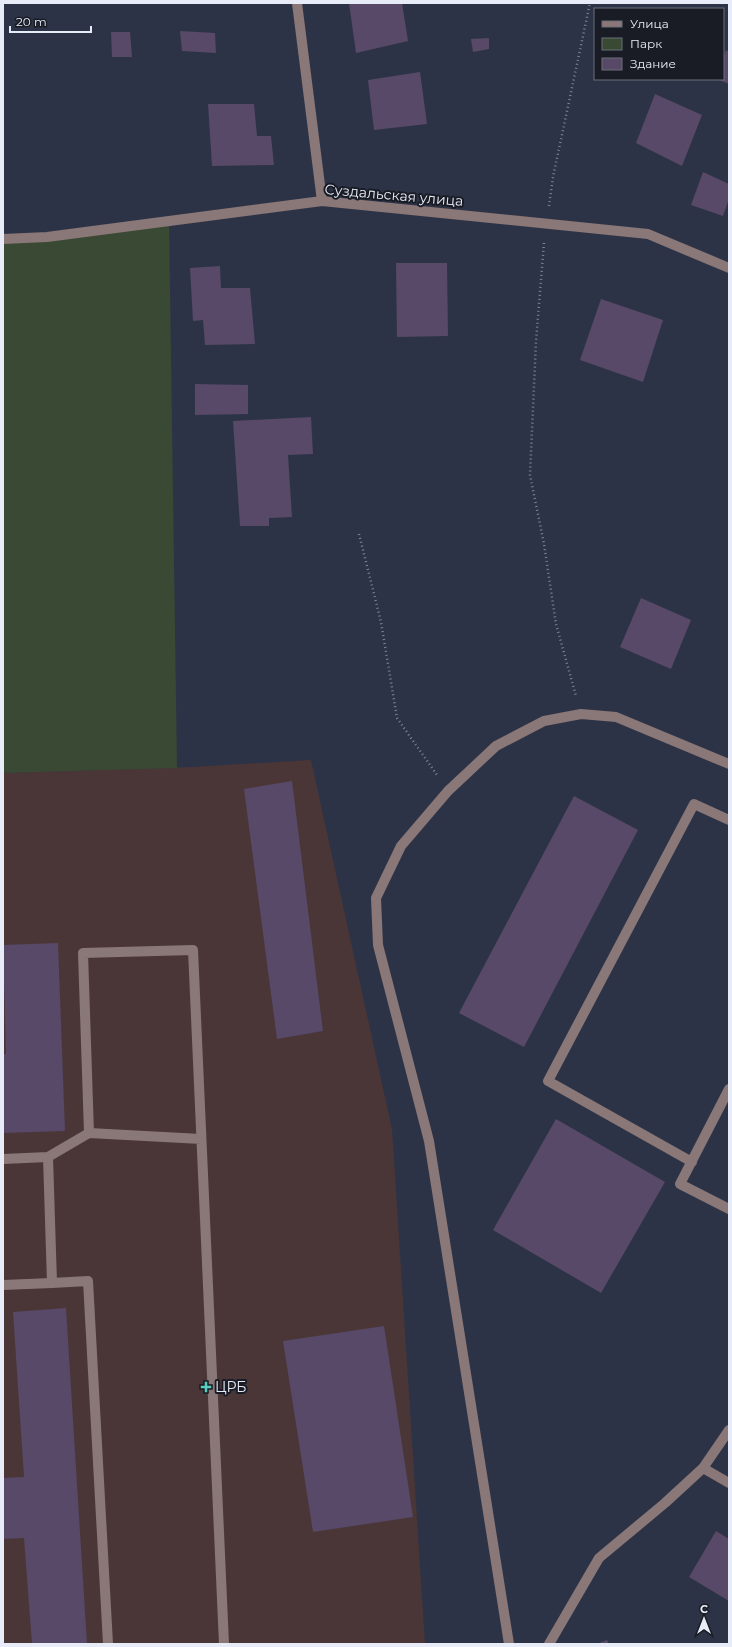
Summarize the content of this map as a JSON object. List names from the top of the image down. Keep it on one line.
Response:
{"streets":{"street":["Суздальская улица"]},"places":{"health":["ЦРБ"]},"legend":["Улица","Парк","Здание"],"scale_bar":"20 m","north":"top"}
